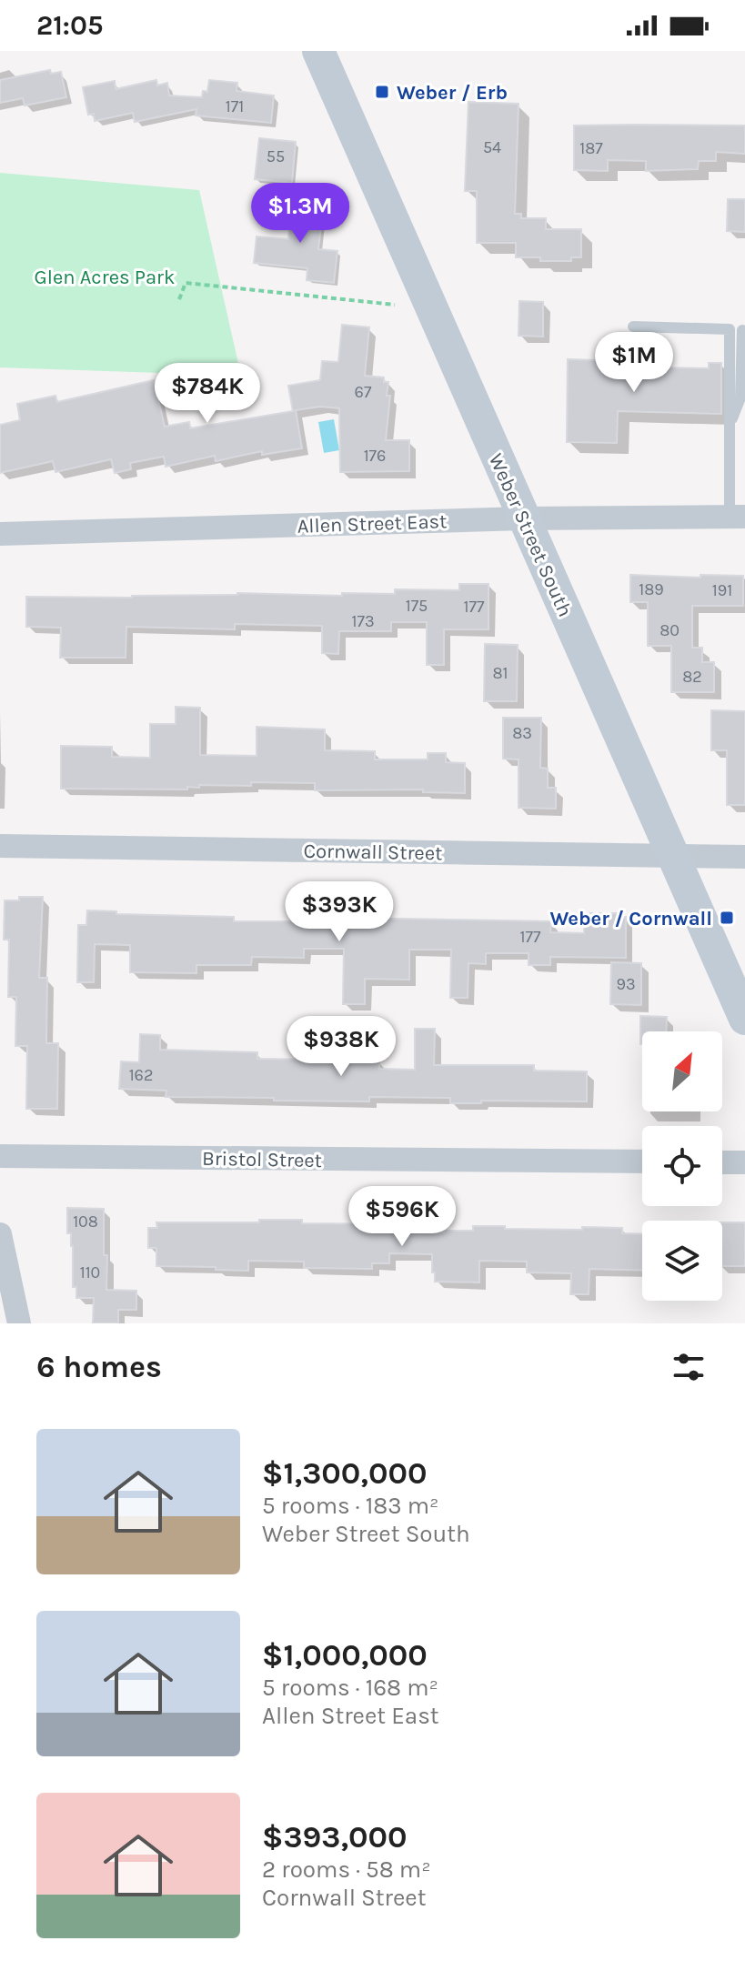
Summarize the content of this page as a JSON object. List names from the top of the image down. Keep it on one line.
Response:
{"streets":{"main road":["Weber Street South"],"street":["Allen Street East","Cornwall Street","Bristol Street"]},"crossings":[["Allen Street East","Weber Street South"],["Weber Street South","Cornwall Street"]],"parks":["Glen Acres Park"],"places":{"transit":["Weber / Erb","Weber / Cornwall"]},"house_numbers":["171","54","187","55","67","176","189","191","175","177","173","80","81","82","83","177","93","162","108","110"],"north":"top right","page":{"status":"21:05","price":["$1.3M","$1M","$784K","$393K","$938K","$596K"],"heading":"6 homes","list":[{"name":"$1,300,000","note":"5 rooms · 183 m² · Weber Street South"},{"name":"$1,000,000","note":"5 rooms · 168 m² · Allen Street East"},{"name":"$393,000","note":"2 rooms · 58 m² · Cornwall Street"}]}}
